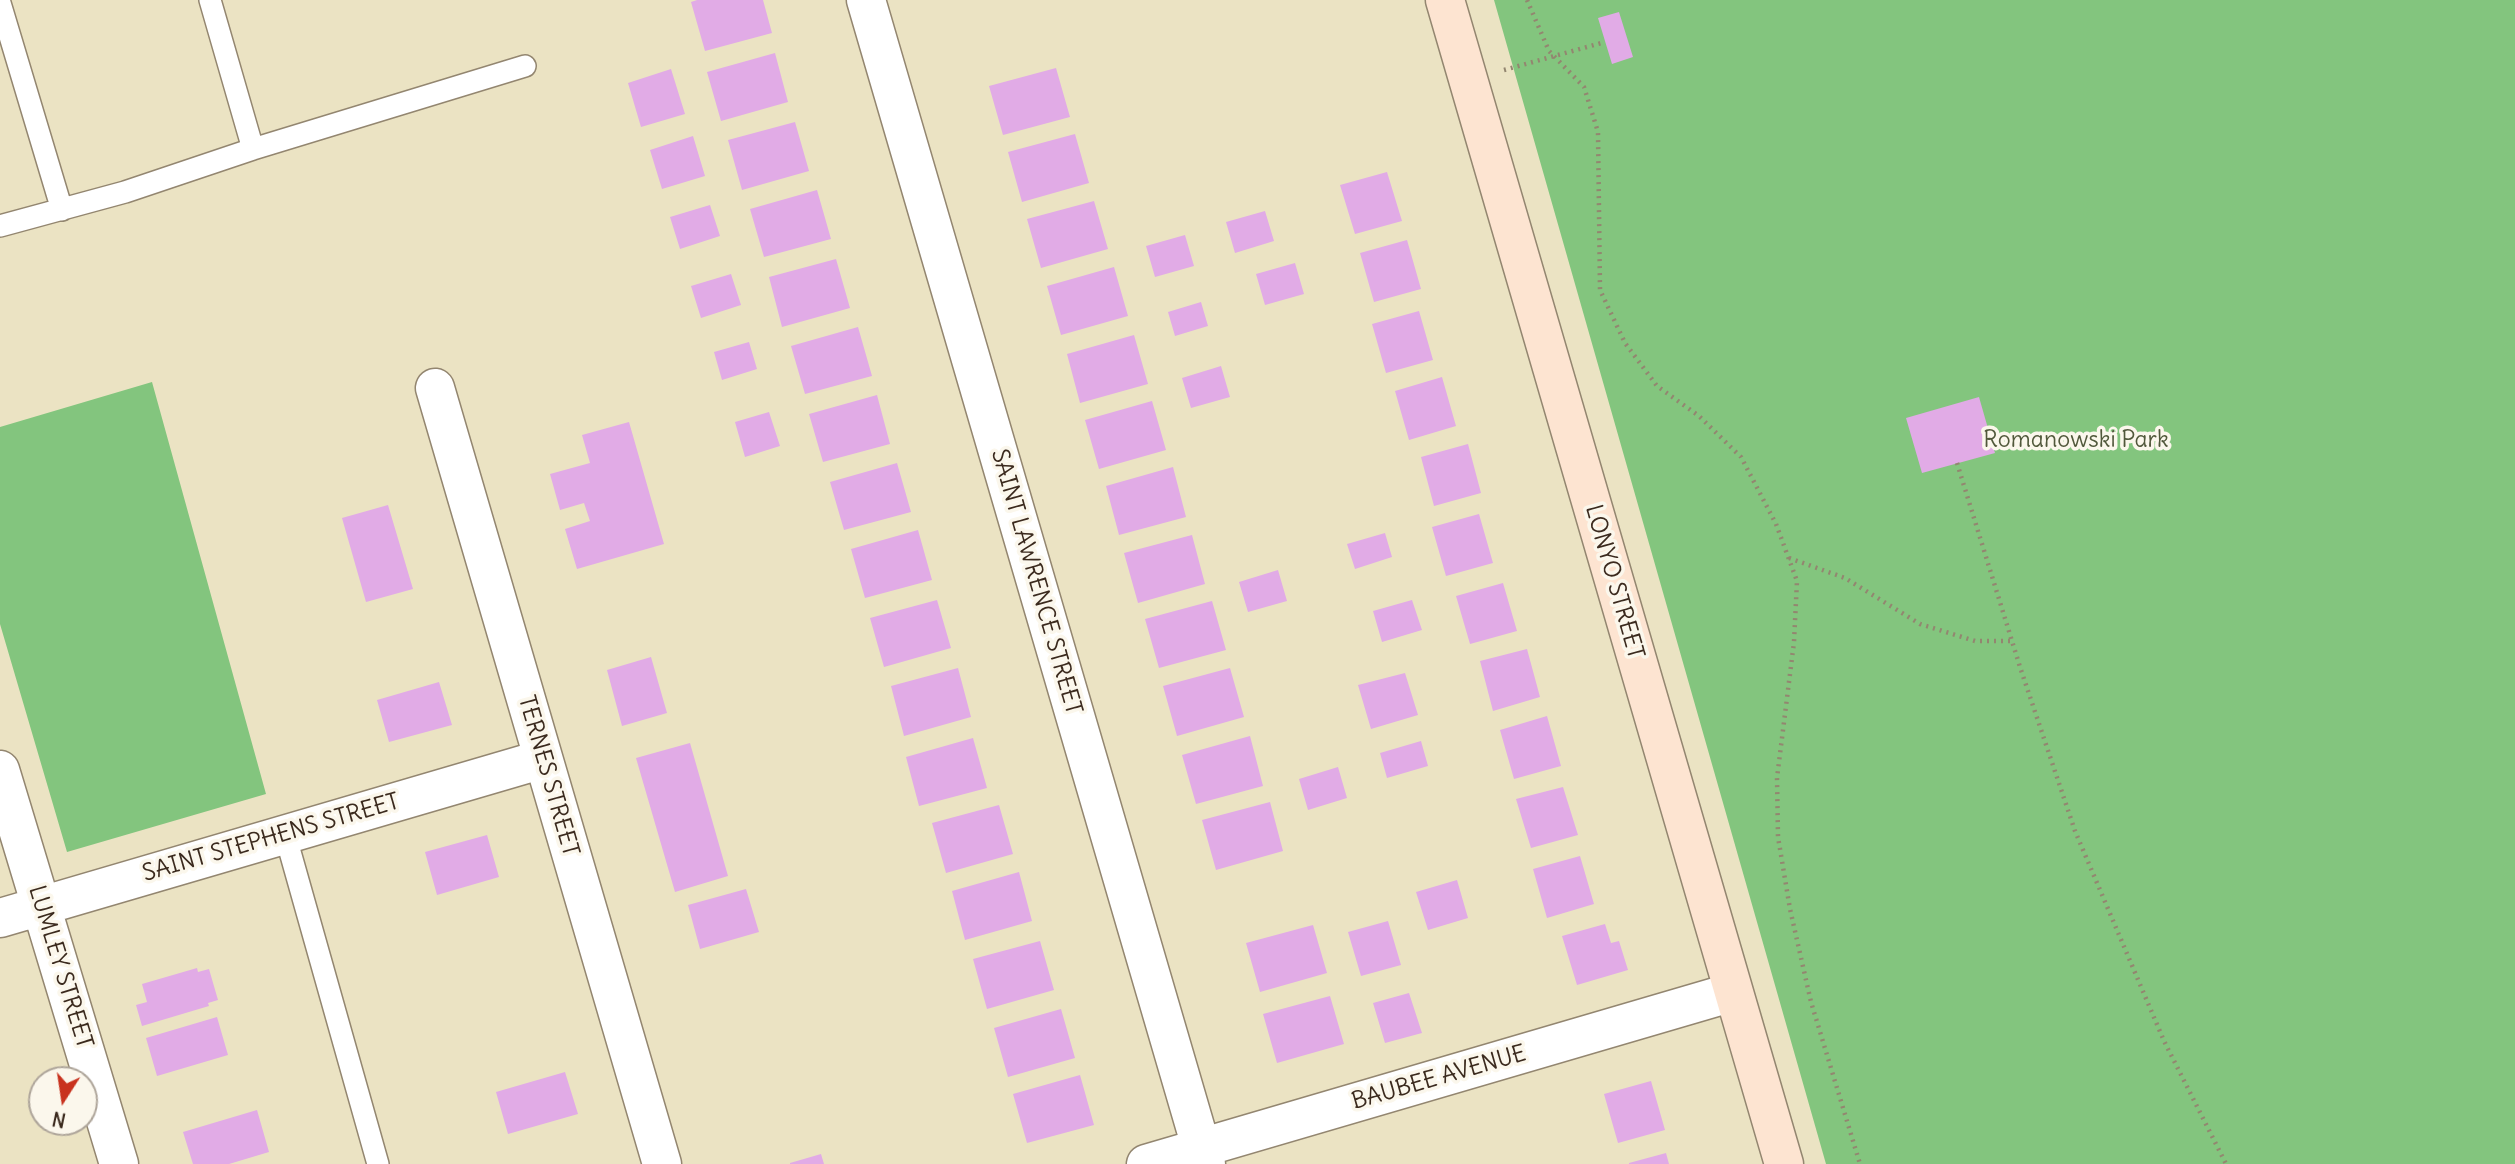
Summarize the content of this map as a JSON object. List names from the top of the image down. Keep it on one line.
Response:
{"streets":{"street":["SAINT LAWRENCE STREET","LONYO STREET","TERNES STREET","SAINT STEPHENS STREET","LUMLEY STREET","BAUBEE AVENUE"]},"crossings":[["SAINT LAWRENCE STREET","BAUBEE AVENUE"],["LONYO STREET","BAUBEE AVENUE"],["TERNES STREET","SAINT STEPHENS STREET"],["SAINT STEPHENS STREET","LUMLEY STREET"]],"parks":["Romanowski Park"],"north":"bottom"}
